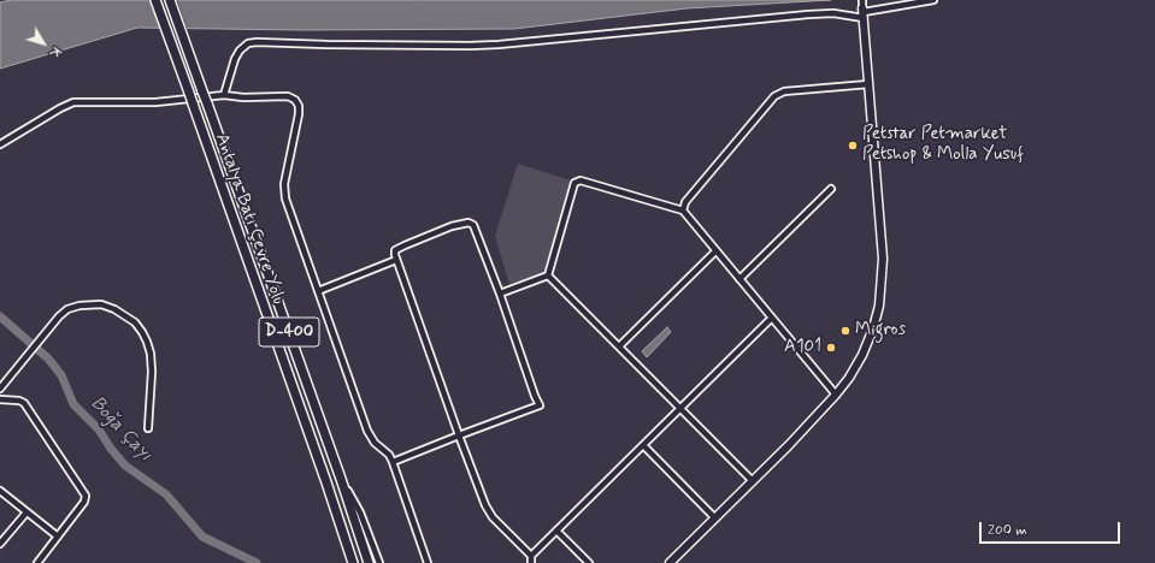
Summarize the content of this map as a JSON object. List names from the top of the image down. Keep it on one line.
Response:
{"streets":{"highway":["Antalya Batı Çevre Yolu","D-400"]},"water":["Boğa Çayı"],"places":["Petstar Petmarket Petshop & Molla Yusuf","Migros","A101"],"scale_bar":"200 m","north":"bottom right"}
